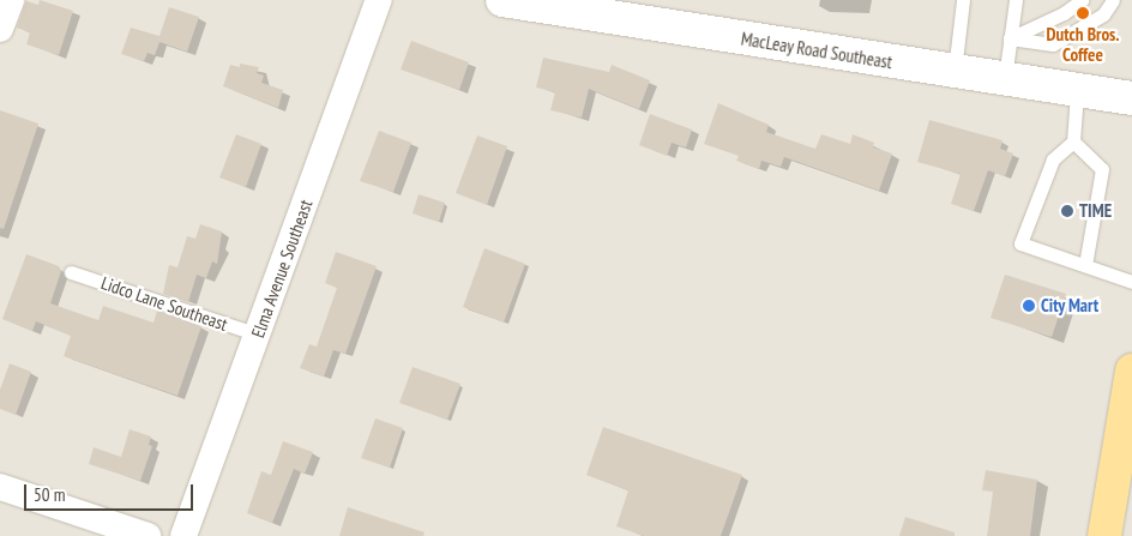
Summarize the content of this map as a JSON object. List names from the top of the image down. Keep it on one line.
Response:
{"streets":{"street":["MacLeay Road Southeast","Elma Avenue Southeast"],"lane":["Lidco Lane Southeast"]},"crossings":[["Elma Avenue Southeast","Lidco Lane Southeast"]],"places":["Dutch Bros. Coffee","TIME","City Mart"],"scale_bar":"50 m"}
